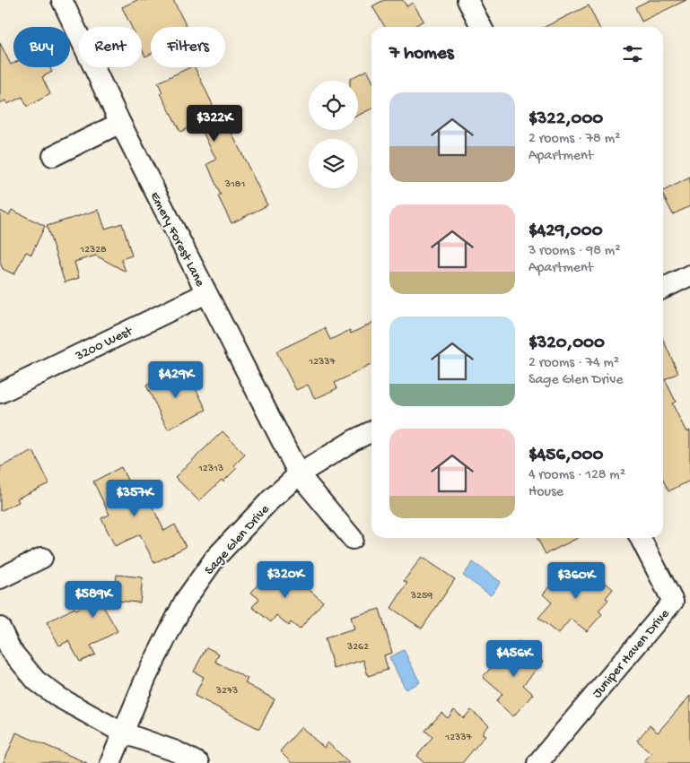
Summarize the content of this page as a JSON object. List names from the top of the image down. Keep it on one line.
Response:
{"streets":{"street":["Emery Forest Lane","3200 West","Sage Glen Drive","Juniper Haven Drive"]},"crossings":[["Emery Forest Lane","3200 West"],["Emery Forest Lane","Sage Glen Drive"]],"house_numbers":["3181","12328","12337","12313","3259","3262","3273","12337"],"page":{"chip":["Buy","Rent","Filters"],"heading":"7 homes","list":[{"name":"$322,000","note":"2 rooms · 78 m² · Apartment"},{"name":"$429,000","note":"3 rooms · 98 m² · Apartment"},{"name":"$320,000","note":"2 rooms · 74 m² · Sage Glen Drive"},{"name":"$456,000","note":"4 rooms · 128 m² · House"}],"price":["$322K","$429K","$357K","$320K","$360K","$589K","$456K"]}}
